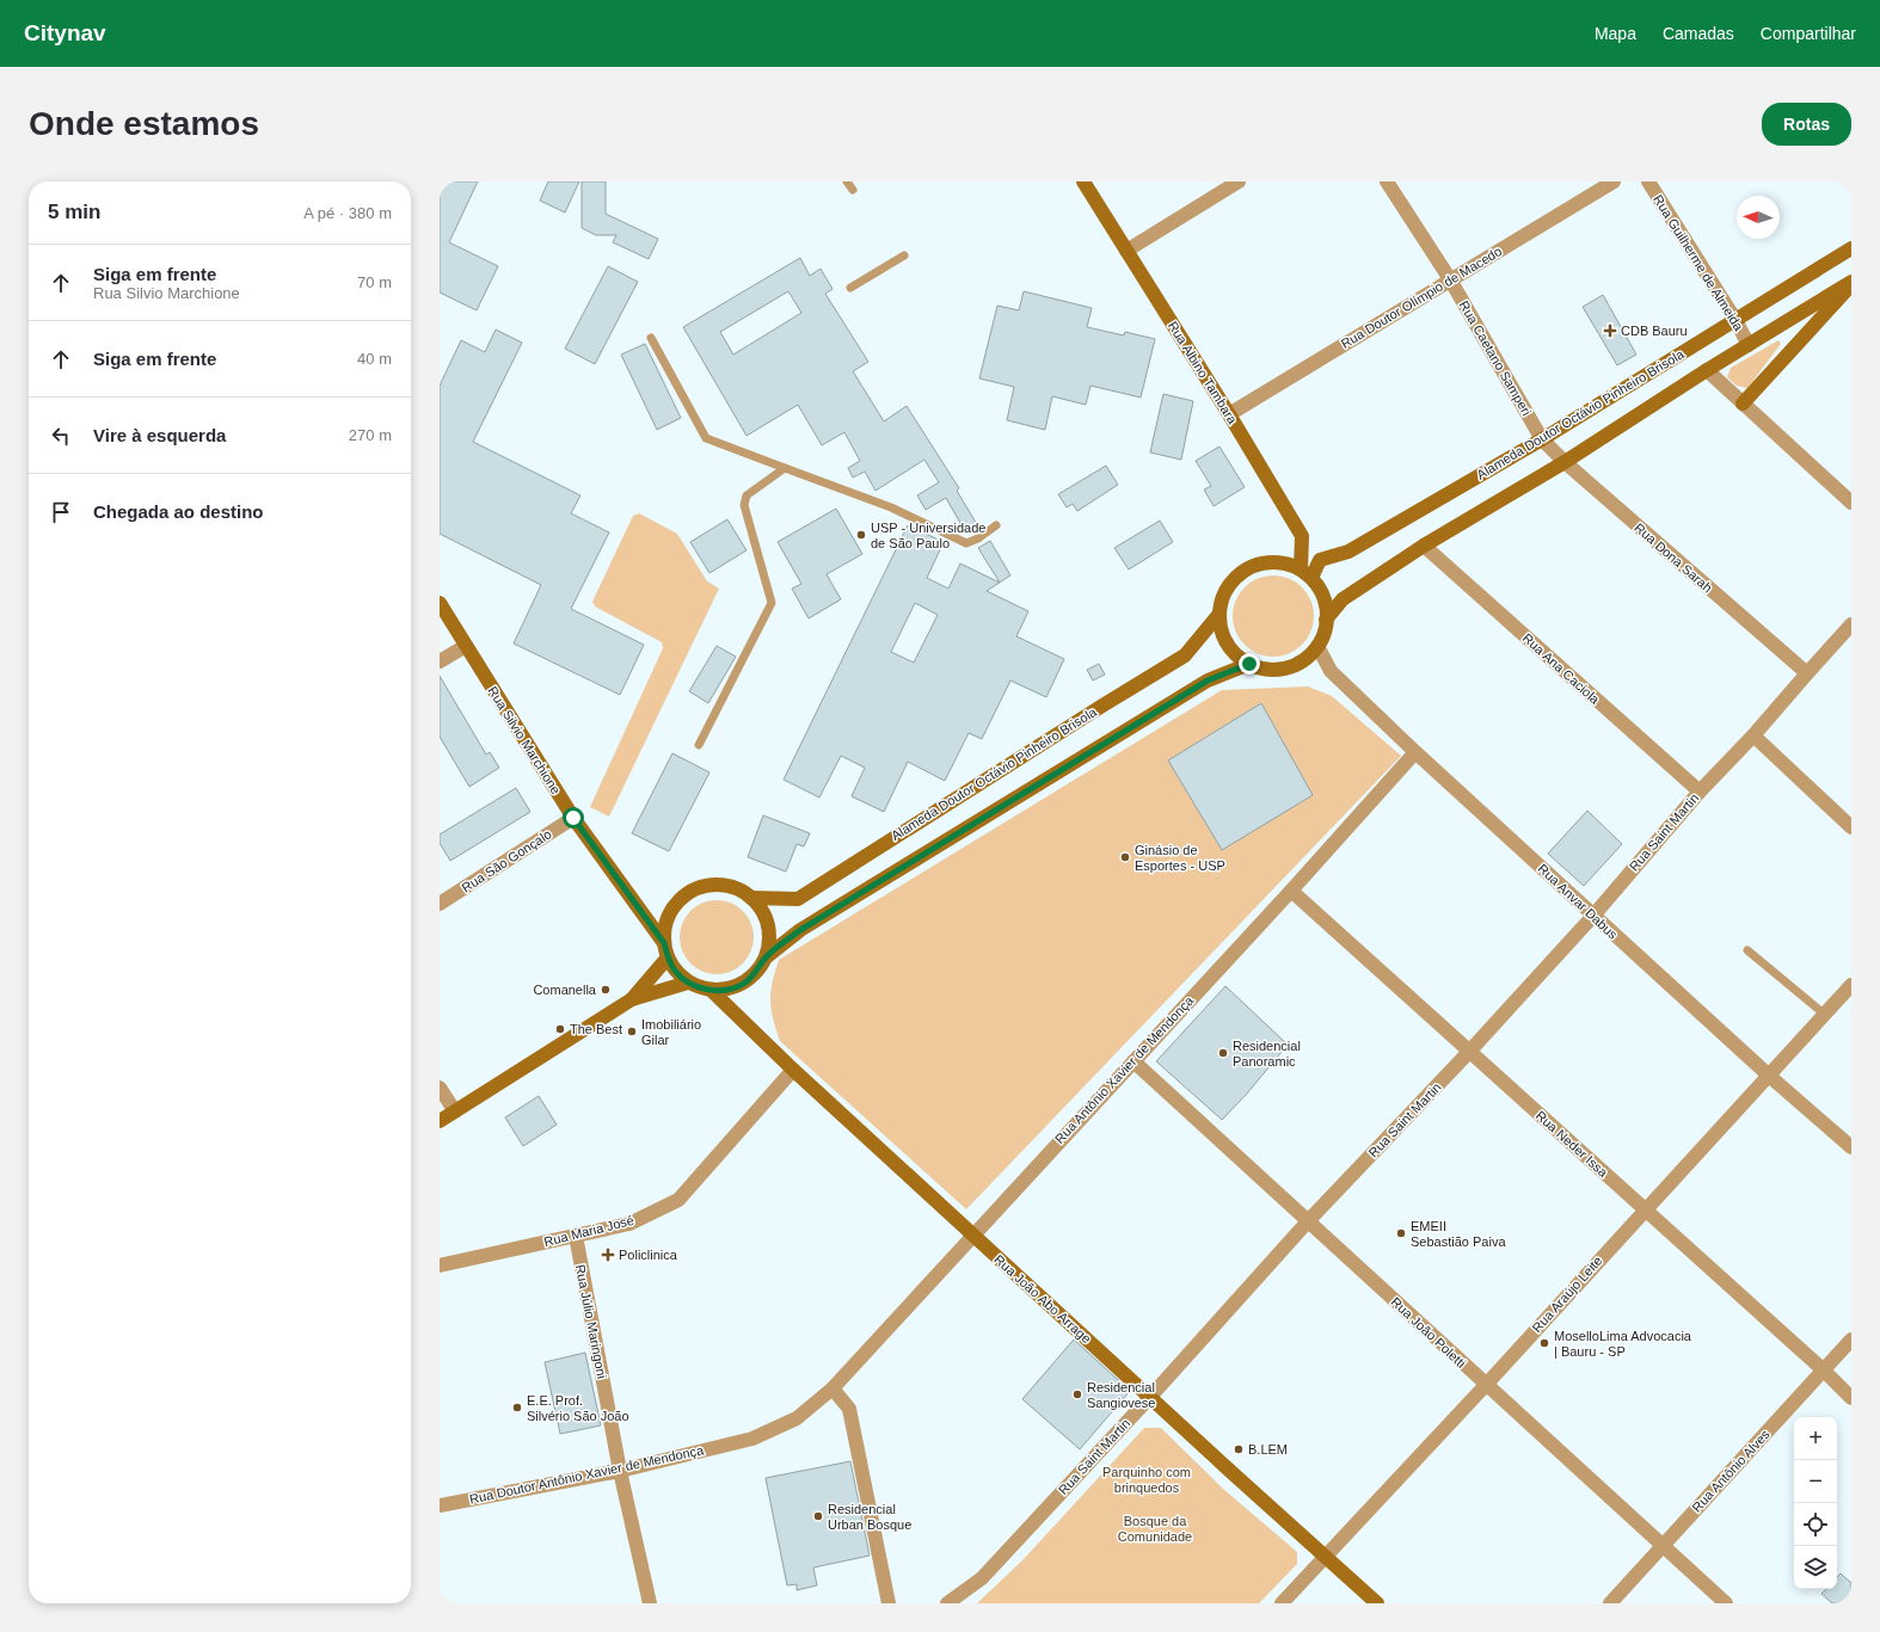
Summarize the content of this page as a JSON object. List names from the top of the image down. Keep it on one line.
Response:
{"streets":{"street":["Rua Guilherme de Almeida","Rua Doutor Olímpio de Macedo","Rua Caetano Samperi","Rua Albino Tambara","Alameda Doutor Octávio Pinheiro Brisola","Rua Dona Sarah","Rua Ana Caciola","Rua Silvio Marchione","Rua Saint Martin","Rua São Gonçalo","Rua Anvar Dabus","Rua Antônio Xavier de Mendonça","Rua Neder Issa","Rua Maria José","Rua Araújo Leite","Rua João Abo Arrage","Rua Júlio Maringoni","Rua João Poletti","Rua Antônio Alves","Rua Doutor Antônio Xavier de Mendonça"]},"crossings":[["Rua Guilherme de Almeida","Alameda Doutor Octávio Pinheiro Brisola"],["Rua Doutor Olímpio de Macedo","Rua Caetano Samperi"],["Rua Doutor Olímpio de Macedo","Rua Albino Tambara"],["Rua Caetano Samperi","Alameda Doutor Octávio Pinheiro Brisola"],["Rua Caetano Samperi","Rua Dona Sarah"],["Rua Albino Tambara","Alameda Doutor Octávio Pinheiro Brisola"],["Rua Albino Tambara","Rua Anvar Dabus"],["Alameda Doutor Octávio Pinheiro Brisola","Rua Dona Sarah"],["Alameda Doutor Octávio Pinheiro Brisola","Rua Silvio Marchione"],["Alameda Doutor Octávio Pinheiro Brisola","Rua Anvar Dabus"],["Alameda Doutor Octávio Pinheiro Brisola","Rua João Abo Arrage"],["Rua Dona Sarah","Rua Saint Martin"],["Rua Ana Caciola","Rua Saint Martin"],["Rua Silvio Marchione","Rua São Gonçalo"],["Rua Silvio Marchione","Rua João Abo Arrage"],["Rua Saint Martin","Rua Anvar Dabus"],["Rua Saint Martin","Rua Neder Issa"],["Rua Saint Martin","Rua João Abo Arrage"],["Rua Saint Martin","Rua João Poletti"],["Rua Anvar Dabus","Rua Antônio Xavier de Mendonça"],["Rua Anvar Dabus","Rua Araújo Leite"],["Rua Antônio Xavier de Mendonça","Rua Neder Issa"],["Rua Antônio Xavier de Mendonça","Rua João Abo Arrage"],["Rua Antônio Xavier de Mendonça","Rua João Poletti"],["Rua Antônio Xavier de Mendonça","Rua Doutor Antônio Xavier de Mendonça"],["Rua Neder Issa","Rua Araújo Leite"],["Rua Neder Issa","Rua Antônio Alves"],["Rua Maria José","Rua João Abo Arrage"],["Rua Maria José","Rua Júlio Maringoni"],["Rua Araújo Leite","Rua João Abo Arrage"],["Rua Araújo Leite","Rua João Poletti"],["Rua Júlio Maringoni","Rua Doutor Antônio Xavier de Mendonça"],["Rua João Poletti","Rua Antônio Alves"]],"parks":["Parquinho com brinquedos","Bosque da Comunidade"],"places":{"health":["CDB Bauru","Policlinica"],"other":["USP - Universidade de São Paulo","Ginásio de Esportes - USP","Comanella","The Best","Imobiliário Gilar","Residencial Panoramic","EMEII Sebastião Paiva","MoselloLima Advocacia | Bauru - SP","Residencial Sangiovese","E.E. Prof. Silvério São João","B.LEM","Residencial Urban Bosque"]},"north":"left","page":{"header":"Citynav","nav":["Mapa","Camadas","Compartilhar"],"buttons":"Rotas","title":"Onde estamos","heading":["5 min","A pé · 380 m"],"list":[["Siga em frente","Rua Silvio Marchione","70 m"],["Siga em frente","40 m"],["Vire à esquerda","270 m"],"Chegada ao destino"],"map_buttons":["+","−"]}}
